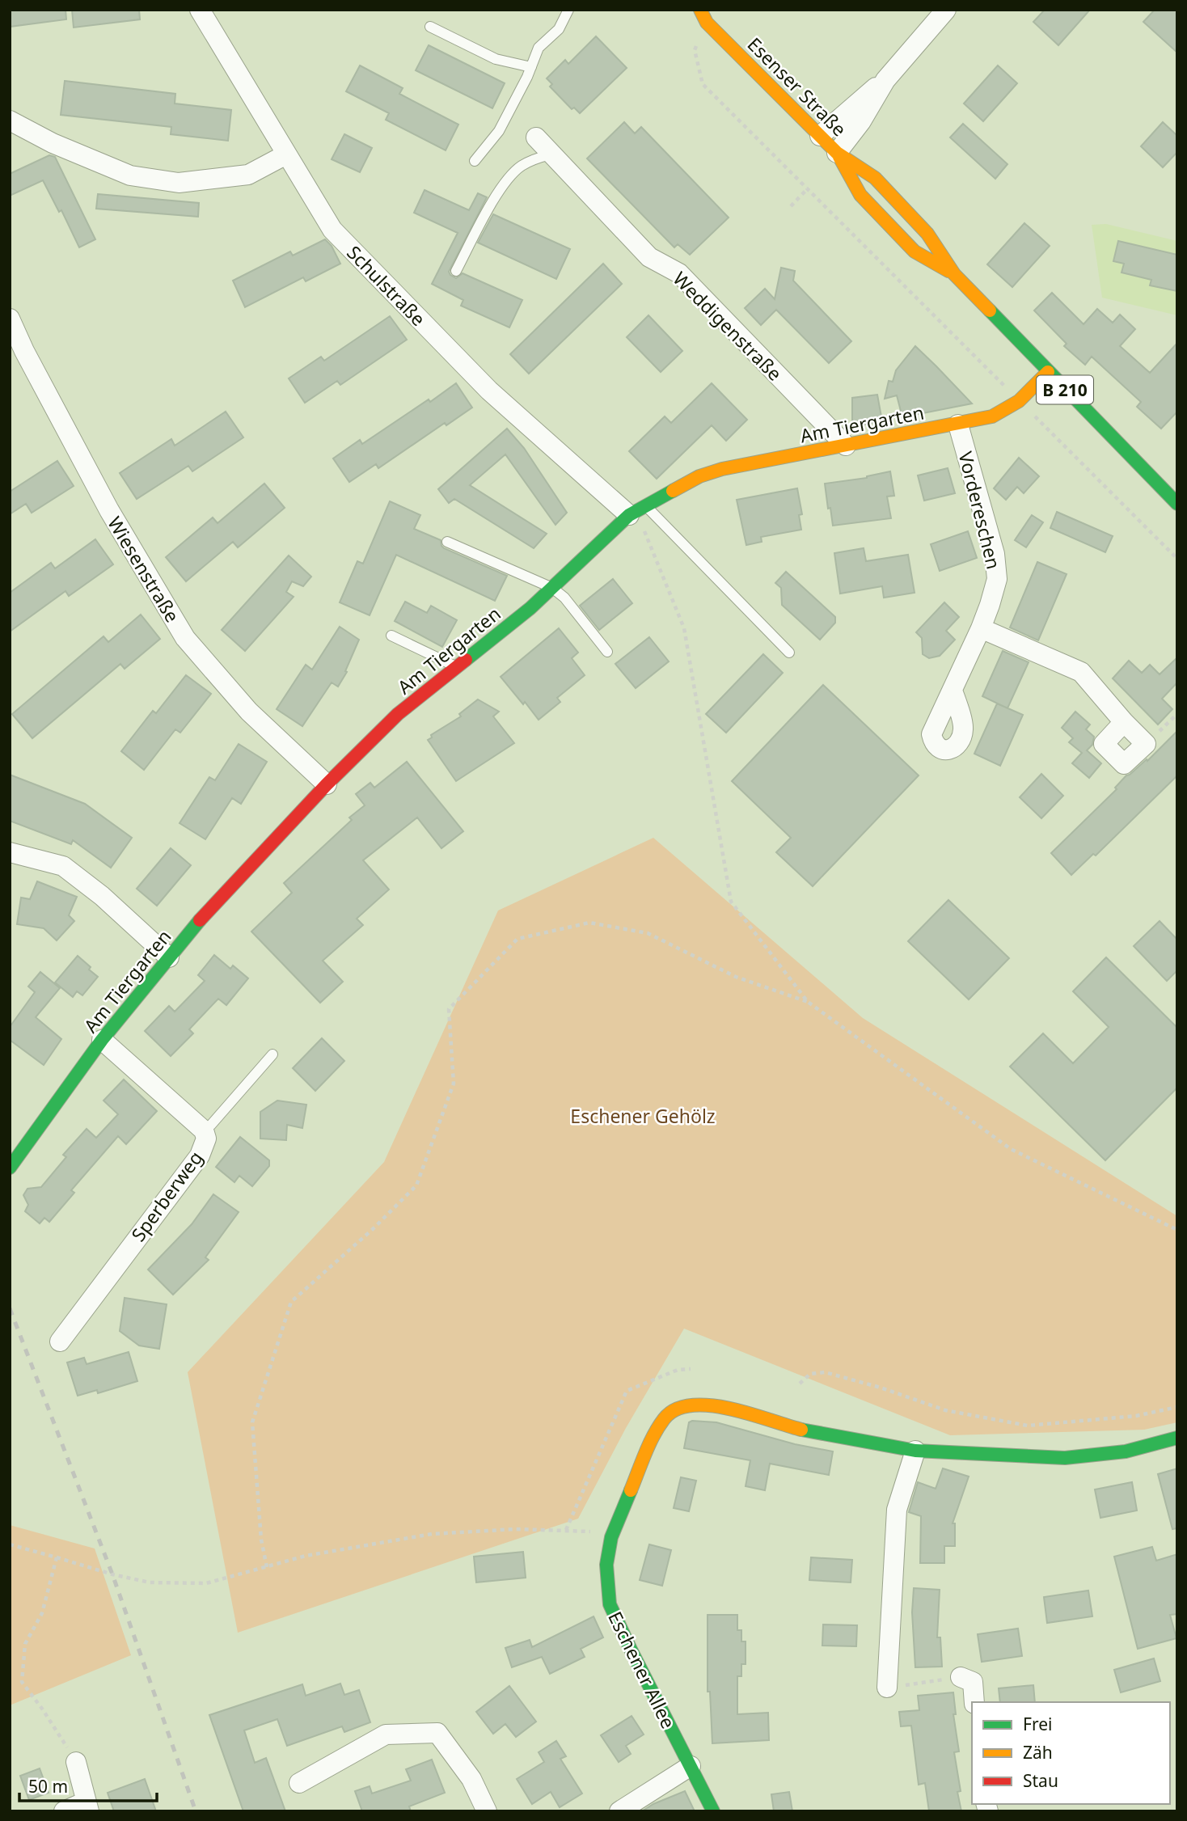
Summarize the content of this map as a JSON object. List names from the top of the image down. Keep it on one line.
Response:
{"streets":{"street":["Esenser Straße","Schulstraße","Weddigenstraße","B 210","Am Tiergarten","Vordereschen","Wiesenstraße","Sperberweg","Eschener Allee"]},"crossings":[["Esenser Straße","Am Tiergarten"],["Schulstraße","Am Tiergarten"],["Weddigenstraße","Am Tiergarten"],["Am Tiergarten","Vordereschen"],["Am Tiergarten","Wiesenstraße"],["Am Tiergarten","Sperberweg"]],"parks":["Eschener Gehölz"],"legend":["Frei","Zäh","Stau"],"scale_bar":"50 m"}
